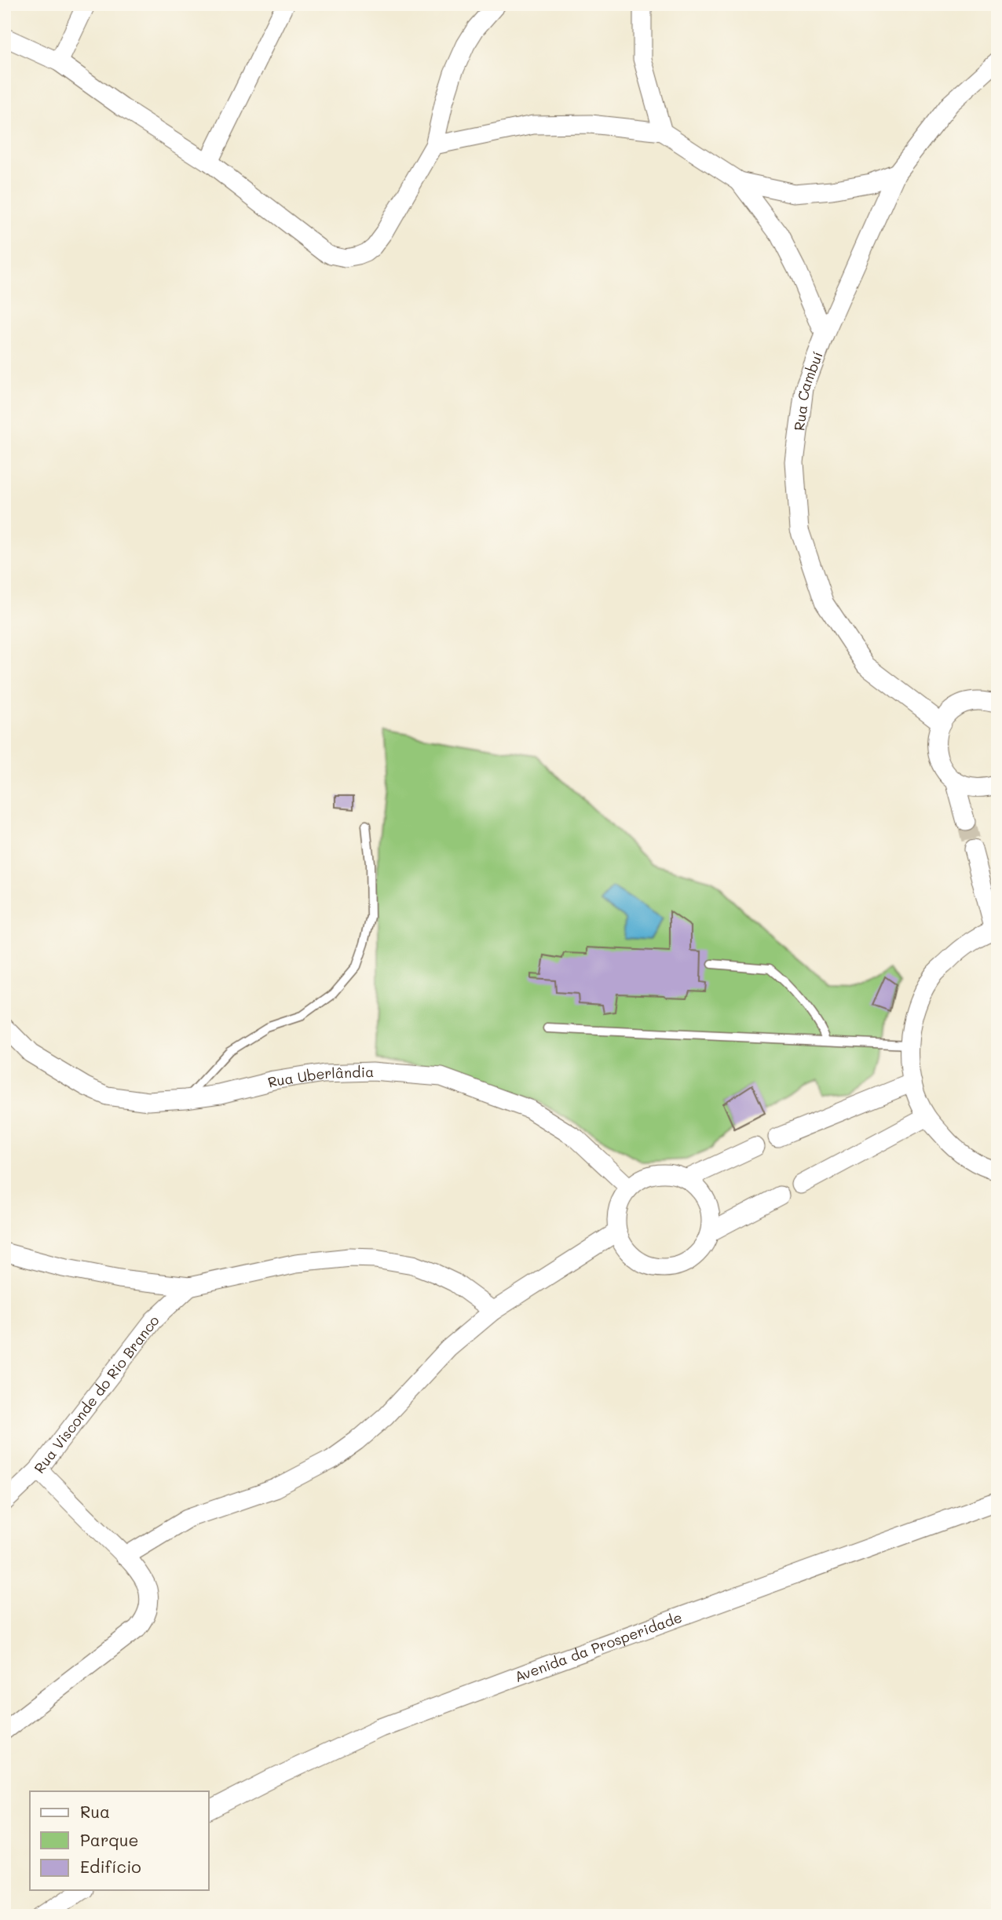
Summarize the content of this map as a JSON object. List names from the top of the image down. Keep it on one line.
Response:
{"streets":{"street":["Rua Cambuí","Rua Uberlândia","Rua Visconde do Rio Branco","Avenida da Prosperidade"]},"legend":["Rua","Parque","Edifício"]}
